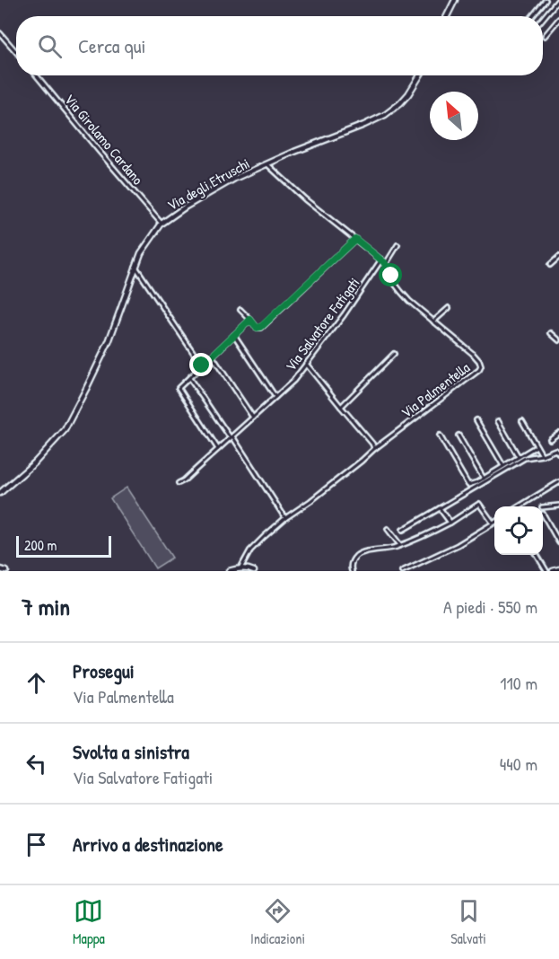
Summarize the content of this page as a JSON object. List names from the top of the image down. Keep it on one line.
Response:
{"streets":{"main road":["Via degli Etruschi"],"street":["Via Girolamo Cardano","Via Salvatore Fatigati","Via Palmentella"]},"crossings":[["Via Girolamo Cardano","Via degli Etruschi"],["Via degli Etruschi","Via Palmentella"],["Via Salvatore Fatigati","Via Palmentella"]],"scale_bar":"200 m","north":"top left","page":{"search":"Cerca qui","scale":"200 m","heading":["7 min","A piedi · 550 m"],"list":[["Prosegui","Via Palmentella","110 m"],["Svolta a sinistra","Via Salvatore Fatigati","440 m"],"Arrivo a destinazione"],"nav":["Mappa","Indicazioni","Salvati"]}}
